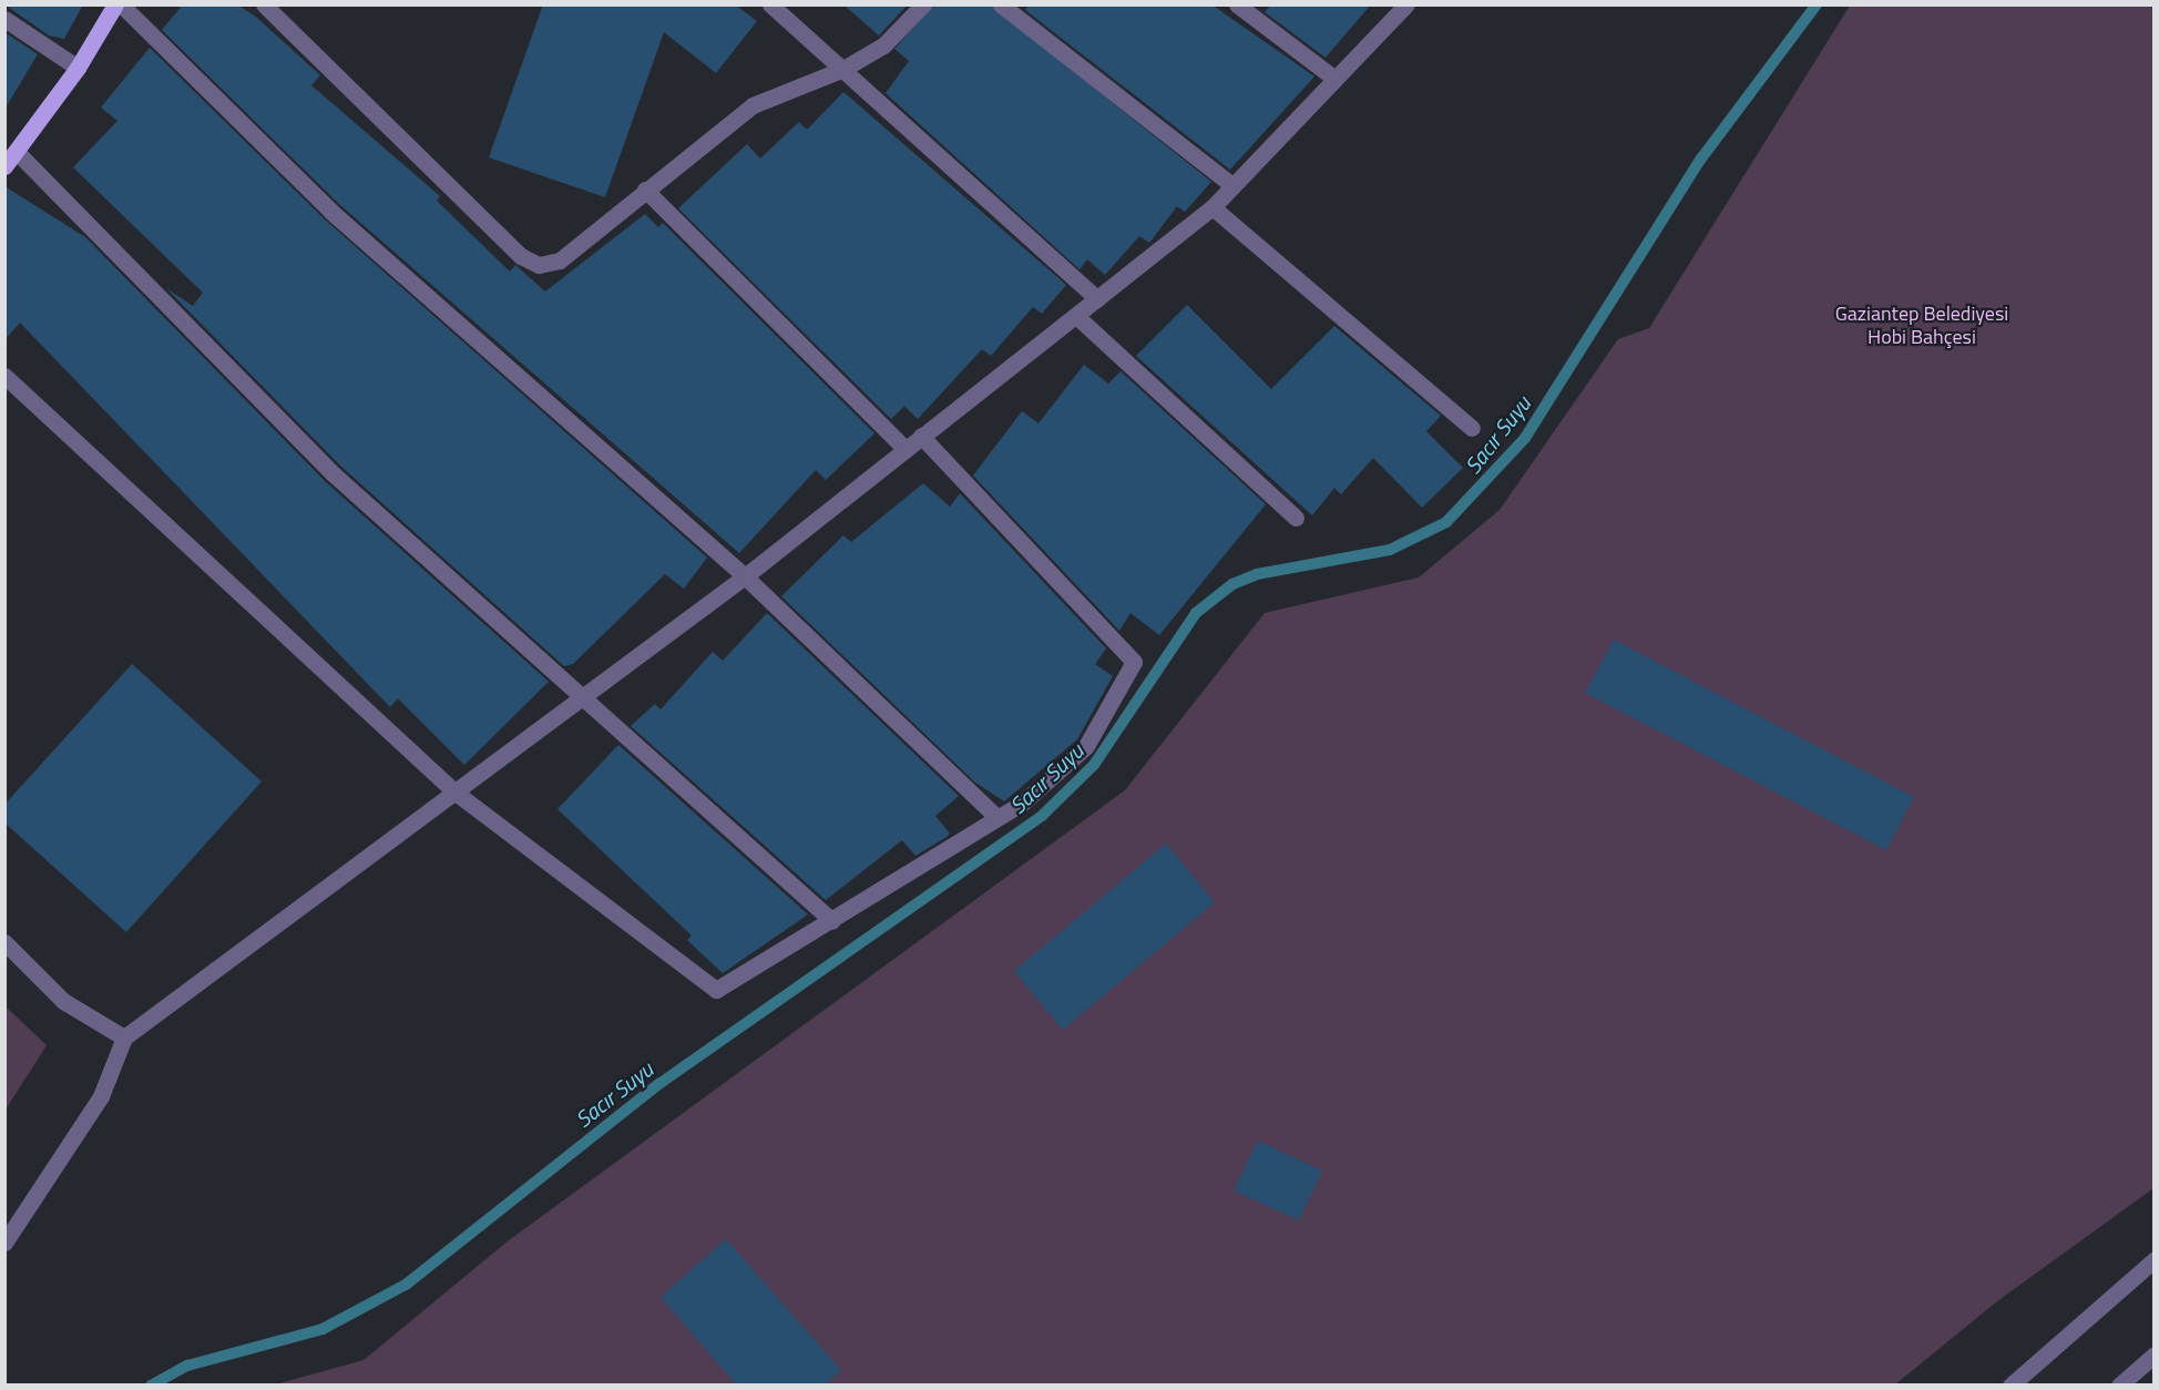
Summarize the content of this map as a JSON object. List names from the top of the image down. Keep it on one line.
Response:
{"water":["Sacır Suyu"],"parks":["Gaziantep Belediyesi Hobi Bahçesi"]}
